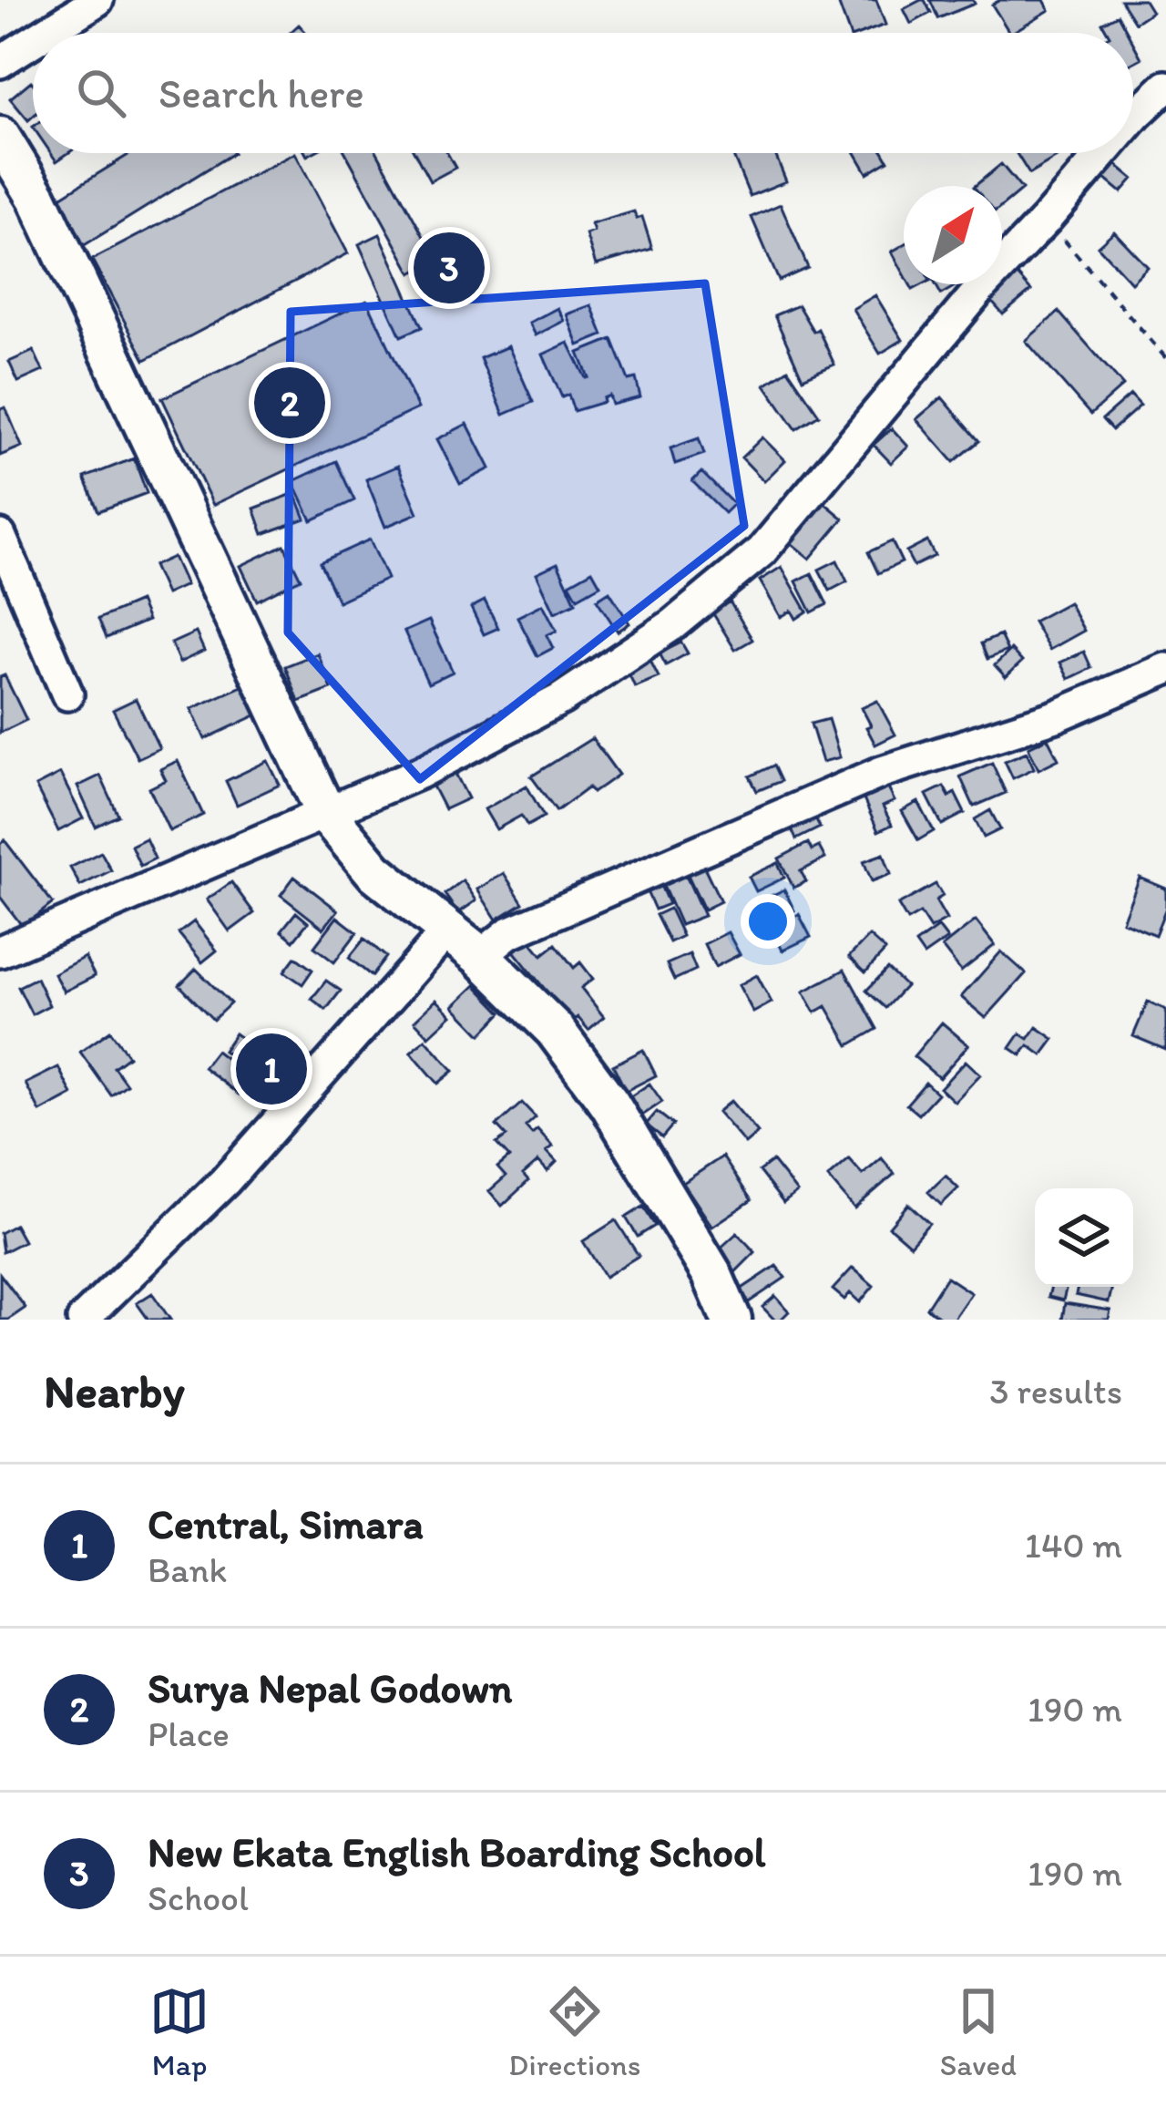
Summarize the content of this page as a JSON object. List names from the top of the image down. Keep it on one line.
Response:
{"north":"top right","page":{"search":"Search here","pins":["3","2","1"],"heading":["Nearby","3 results"],"list":[{"mark":"1","name":"Central, Simara","note":"Bank","value":"140 m"},{"mark":"2","name":"Surya Nepal Godown","note":"Place","value":"190 m"},{"mark":"3","name":"New Ekata English Boarding School","note":"School","value":"190 m"}],"nav":["Map","Directions","Saved"]}}
